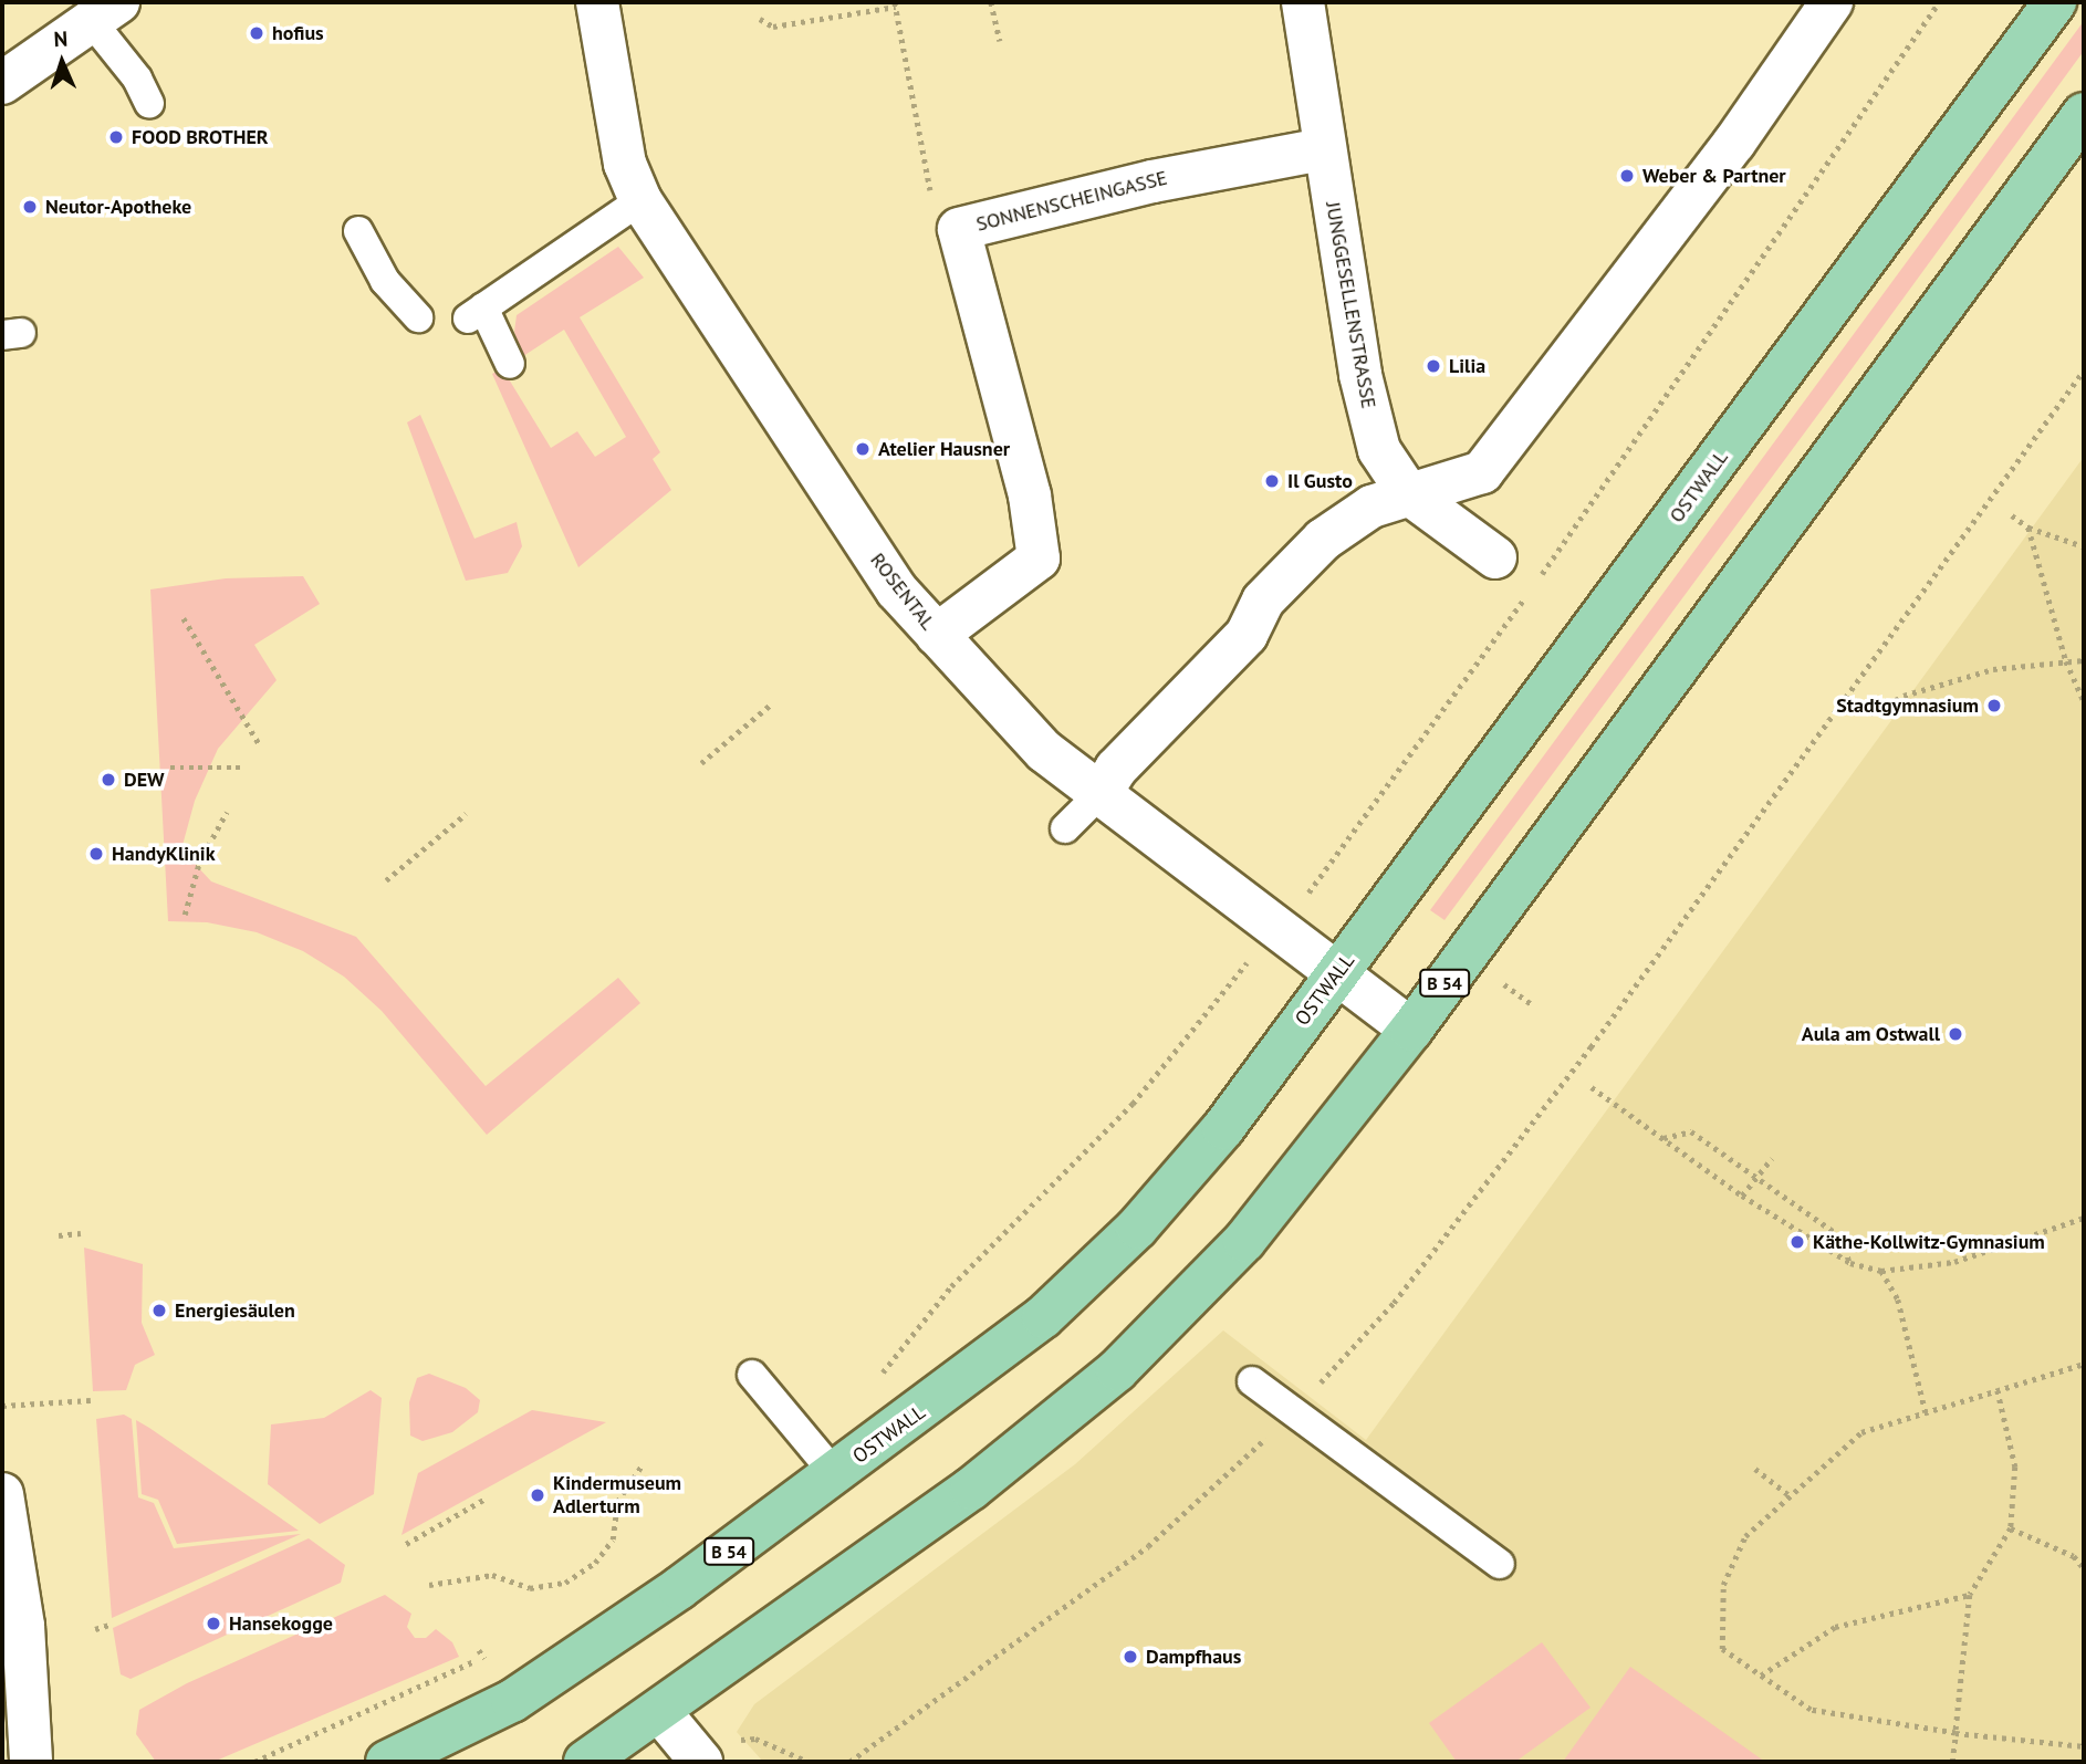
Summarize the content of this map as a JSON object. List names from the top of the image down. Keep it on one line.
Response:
{"streets":{"main road":["OSTWALL","B 54"],"street":["SONNENSCHEINGASSE","JUNGGESELLENSTRASSE","ROSENTAL"]},"crossings":[["SONNENSCHEINGASSE","JUNGGESELLENSTRASSE"],["SONNENSCHEINGASSE","ROSENTAL"],["OSTWALL","ROSENTAL"],["ROSENTAL","B 54"]],"places":["hofius","FOOD BROTHER","Weber & Partner","Neutor-Apotheke","Lilia","Atelier Hausner","Il Gusto","Stadtgymnasium","DEW","HandyKlinik","Aula am Ostwall","Käthe-Kollwitz-Gymnasium","Energiesäulen","Kindermuseum Adlerturm","Hansekogge","Dampfhaus"],"north":"top"}
